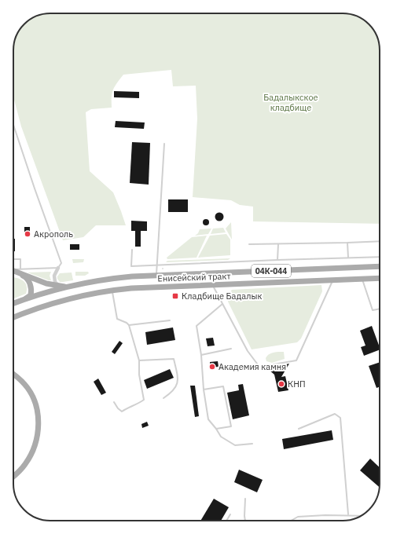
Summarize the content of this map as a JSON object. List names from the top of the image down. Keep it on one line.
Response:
{"streets":{"main road":["04К-044","Енисейский тракт"]},"parks":["Бадалыкское кладбище"],"places":{"other":["Акрополь","Академия камня","КНП"],"transit":["Кладбище Бадалык"]}}
